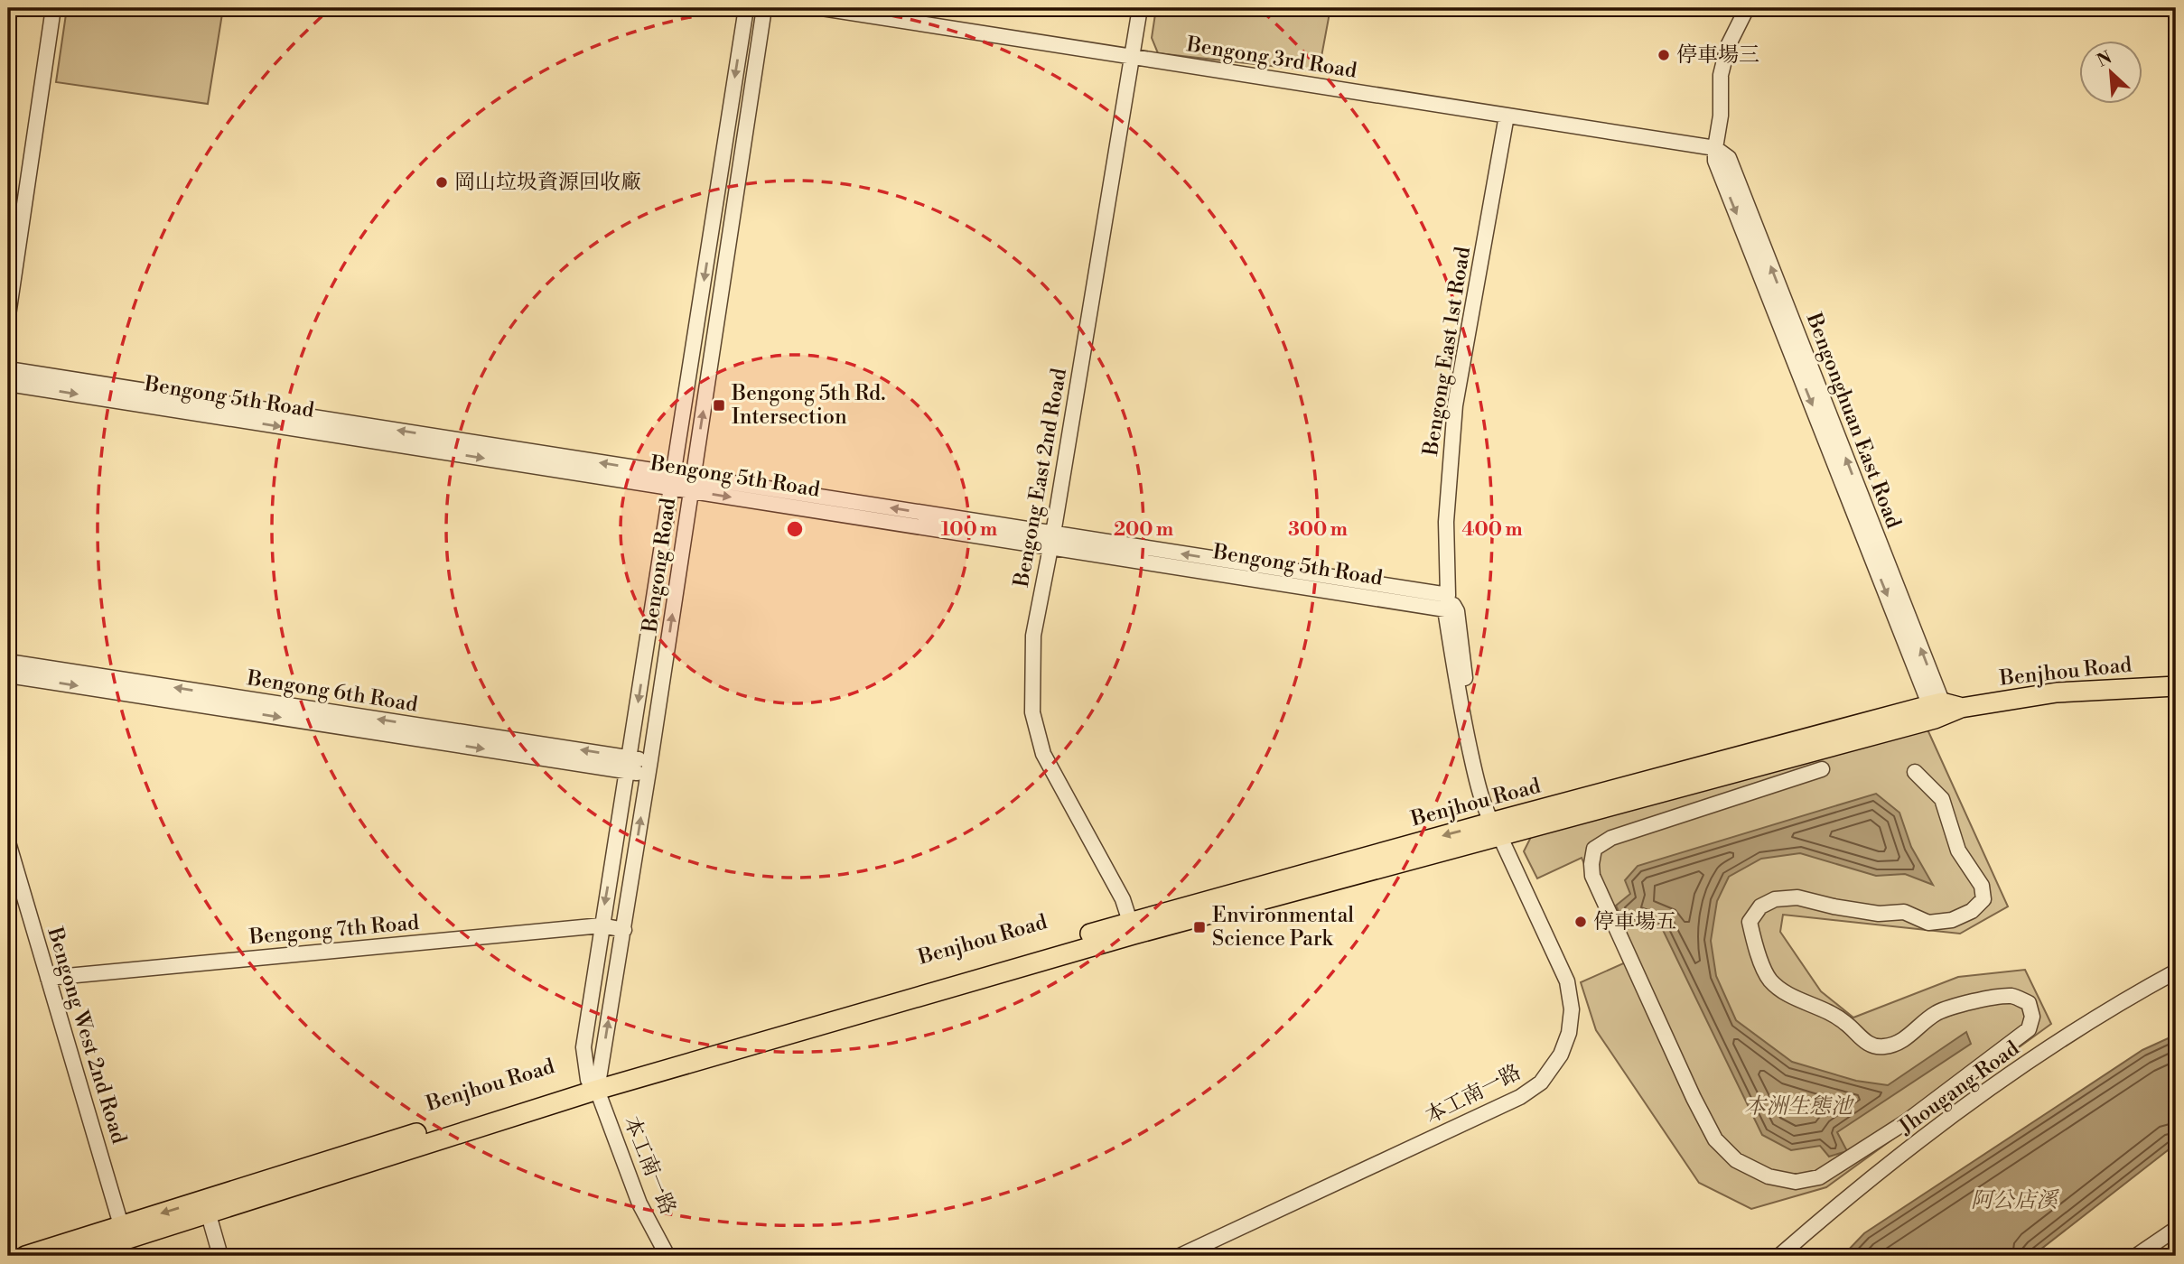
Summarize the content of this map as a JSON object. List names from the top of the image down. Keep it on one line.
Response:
{"streets":{"main road":["Benjhou Road"],"street":["Bengong 3rd Road","Bengong East 1st Road","Bengong 5th Road","Bengonghuan East Road","Bengong East 2nd Road","Bengong Road","Bengong 6th Road","Bengong 7th Road","Bengong West 2nd Road","Jhougang Road","本工南一路"]},"crossings":[["Bengong 3rd Road","Bengong East 1st Road"],["Bengong 3rd Road","Bengonghuan East Road"],["Bengong 3rd Road","Bengong East 2nd Road"],["Bengong East 1st Road","Bengong 5th Road"],["Bengong East 1st Road","Benjhou Road"],["Bengong East 1st Road","本工南一路"],["Bengong 5th Road","Bengong East 2nd Road"],["Bengong 5th Road","Bengong Road"],["Bengonghuan East Road","Benjhou Road"],["Bengong East 2nd Road","Benjhou Road"],["Bengong Road","Benjhou Road"],["Bengong Road","Bengong 6th Road"],["Bengong Road","Bengong 7th Road"],["Bengong Road","本工南一路"],["Benjhou Road","Bengong West 2nd Road"],["Benjhou Road","本工南一路"],["Bengong 7th Road","Bengong West 2nd Road"]],"water":["本洲生態池","阿公店溪"],"places":{"other":["停車場三","岡山垃圾資源回收廠","停車場五"],"transit":["Bengong 5th Rd. Intersection","Environmental Science Park"]},"north":"top left","rings":["100 m","200 m","300 m","400 m"]}
